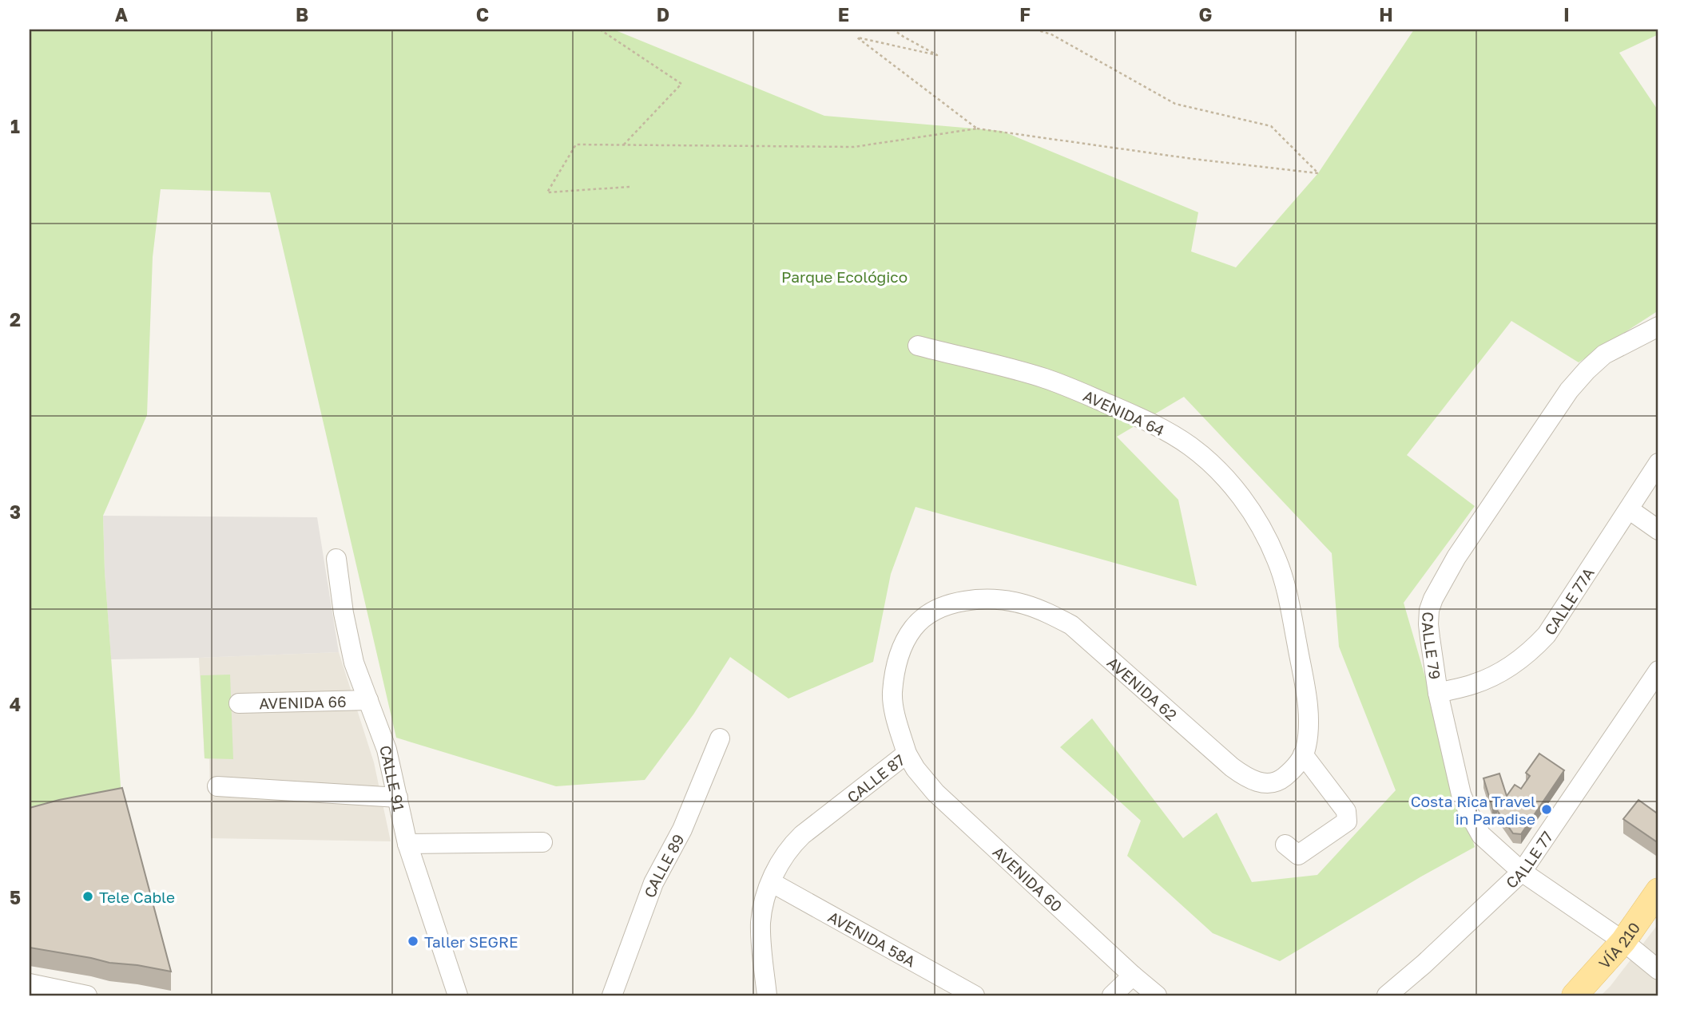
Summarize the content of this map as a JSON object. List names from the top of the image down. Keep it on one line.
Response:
{"streets":{"main road":["VÍA 210"],"street":["AVENIDA 64","CALLE 77A","CALLE 79","AVENIDA 62","AVENIDA 66","CALLE 87","CALLE 91","CALLE 77","CALLE 89","AVENIDA 60","AVENIDA 58A"]},"crossings":[["AVENIDA 64","AVENIDA 62"],["CALLE 77A","CALLE 79"],["CALLE 79","CALLE 77"],["CALLE 79","VÍA 210"],["AVENIDA 62","CALLE 87"],["AVENIDA 66","CALLE 91"],["CALLE 87","AVENIDA 60"],["CALLE 87","AVENIDA 58A"]],"parks":["Parque Ecológico"],"places":["Costa Rica Travel in Paradise","Tele Cable","Taller SEGRE"],"grid":{"columns":["A","B","C","D","E","F","G","H","I"],"rows":["1","2","3","4","5"]}}
